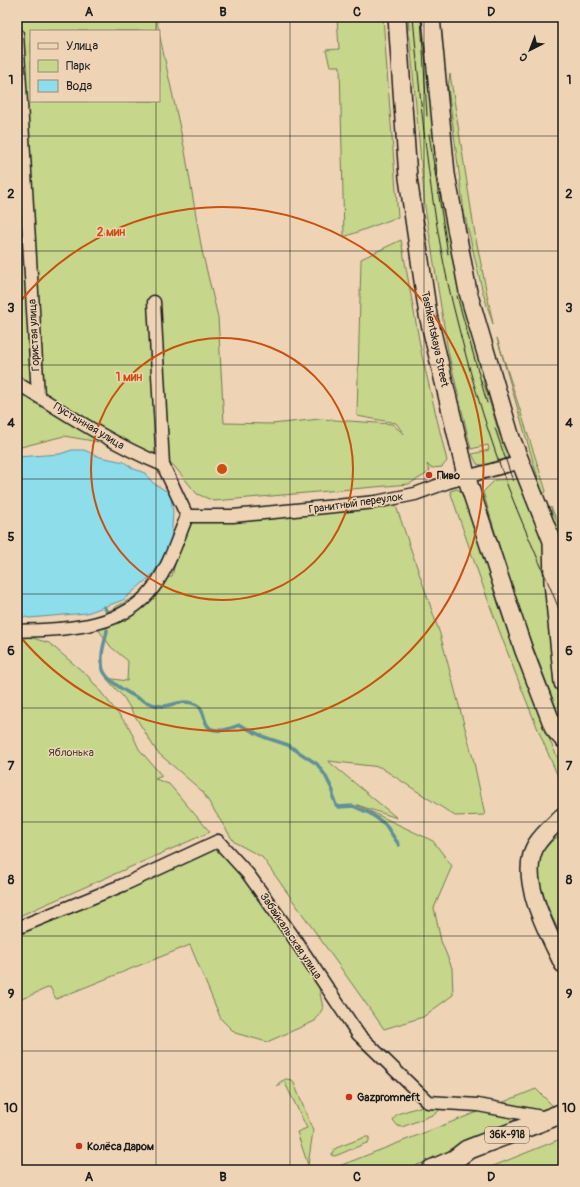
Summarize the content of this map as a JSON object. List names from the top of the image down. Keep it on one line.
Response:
{"streets":{"main road":["Tashkentskaya Street","36К-918"],"street":["Гористая улица","Пустынная улица","Гранитный переулок","Забайкальская улица"]},"crossings":[["Гористая улица","Пустынная улица"],["Tashkentskaya Street","Гранитный переулок"],["Забайкальская улица","36К-918"]],"parks":["Яблонька"],"places":["Пиво","Gazpromneft","Колёса Даром"],"legend":["Улица","Парк","Вода"],"north":"bottom left","grid":{"columns":["A","B","C","D"],"rows":["1","2","3","4","5","6","7","8","9","10"]},"rings":["2 мин","1 мин"]}
